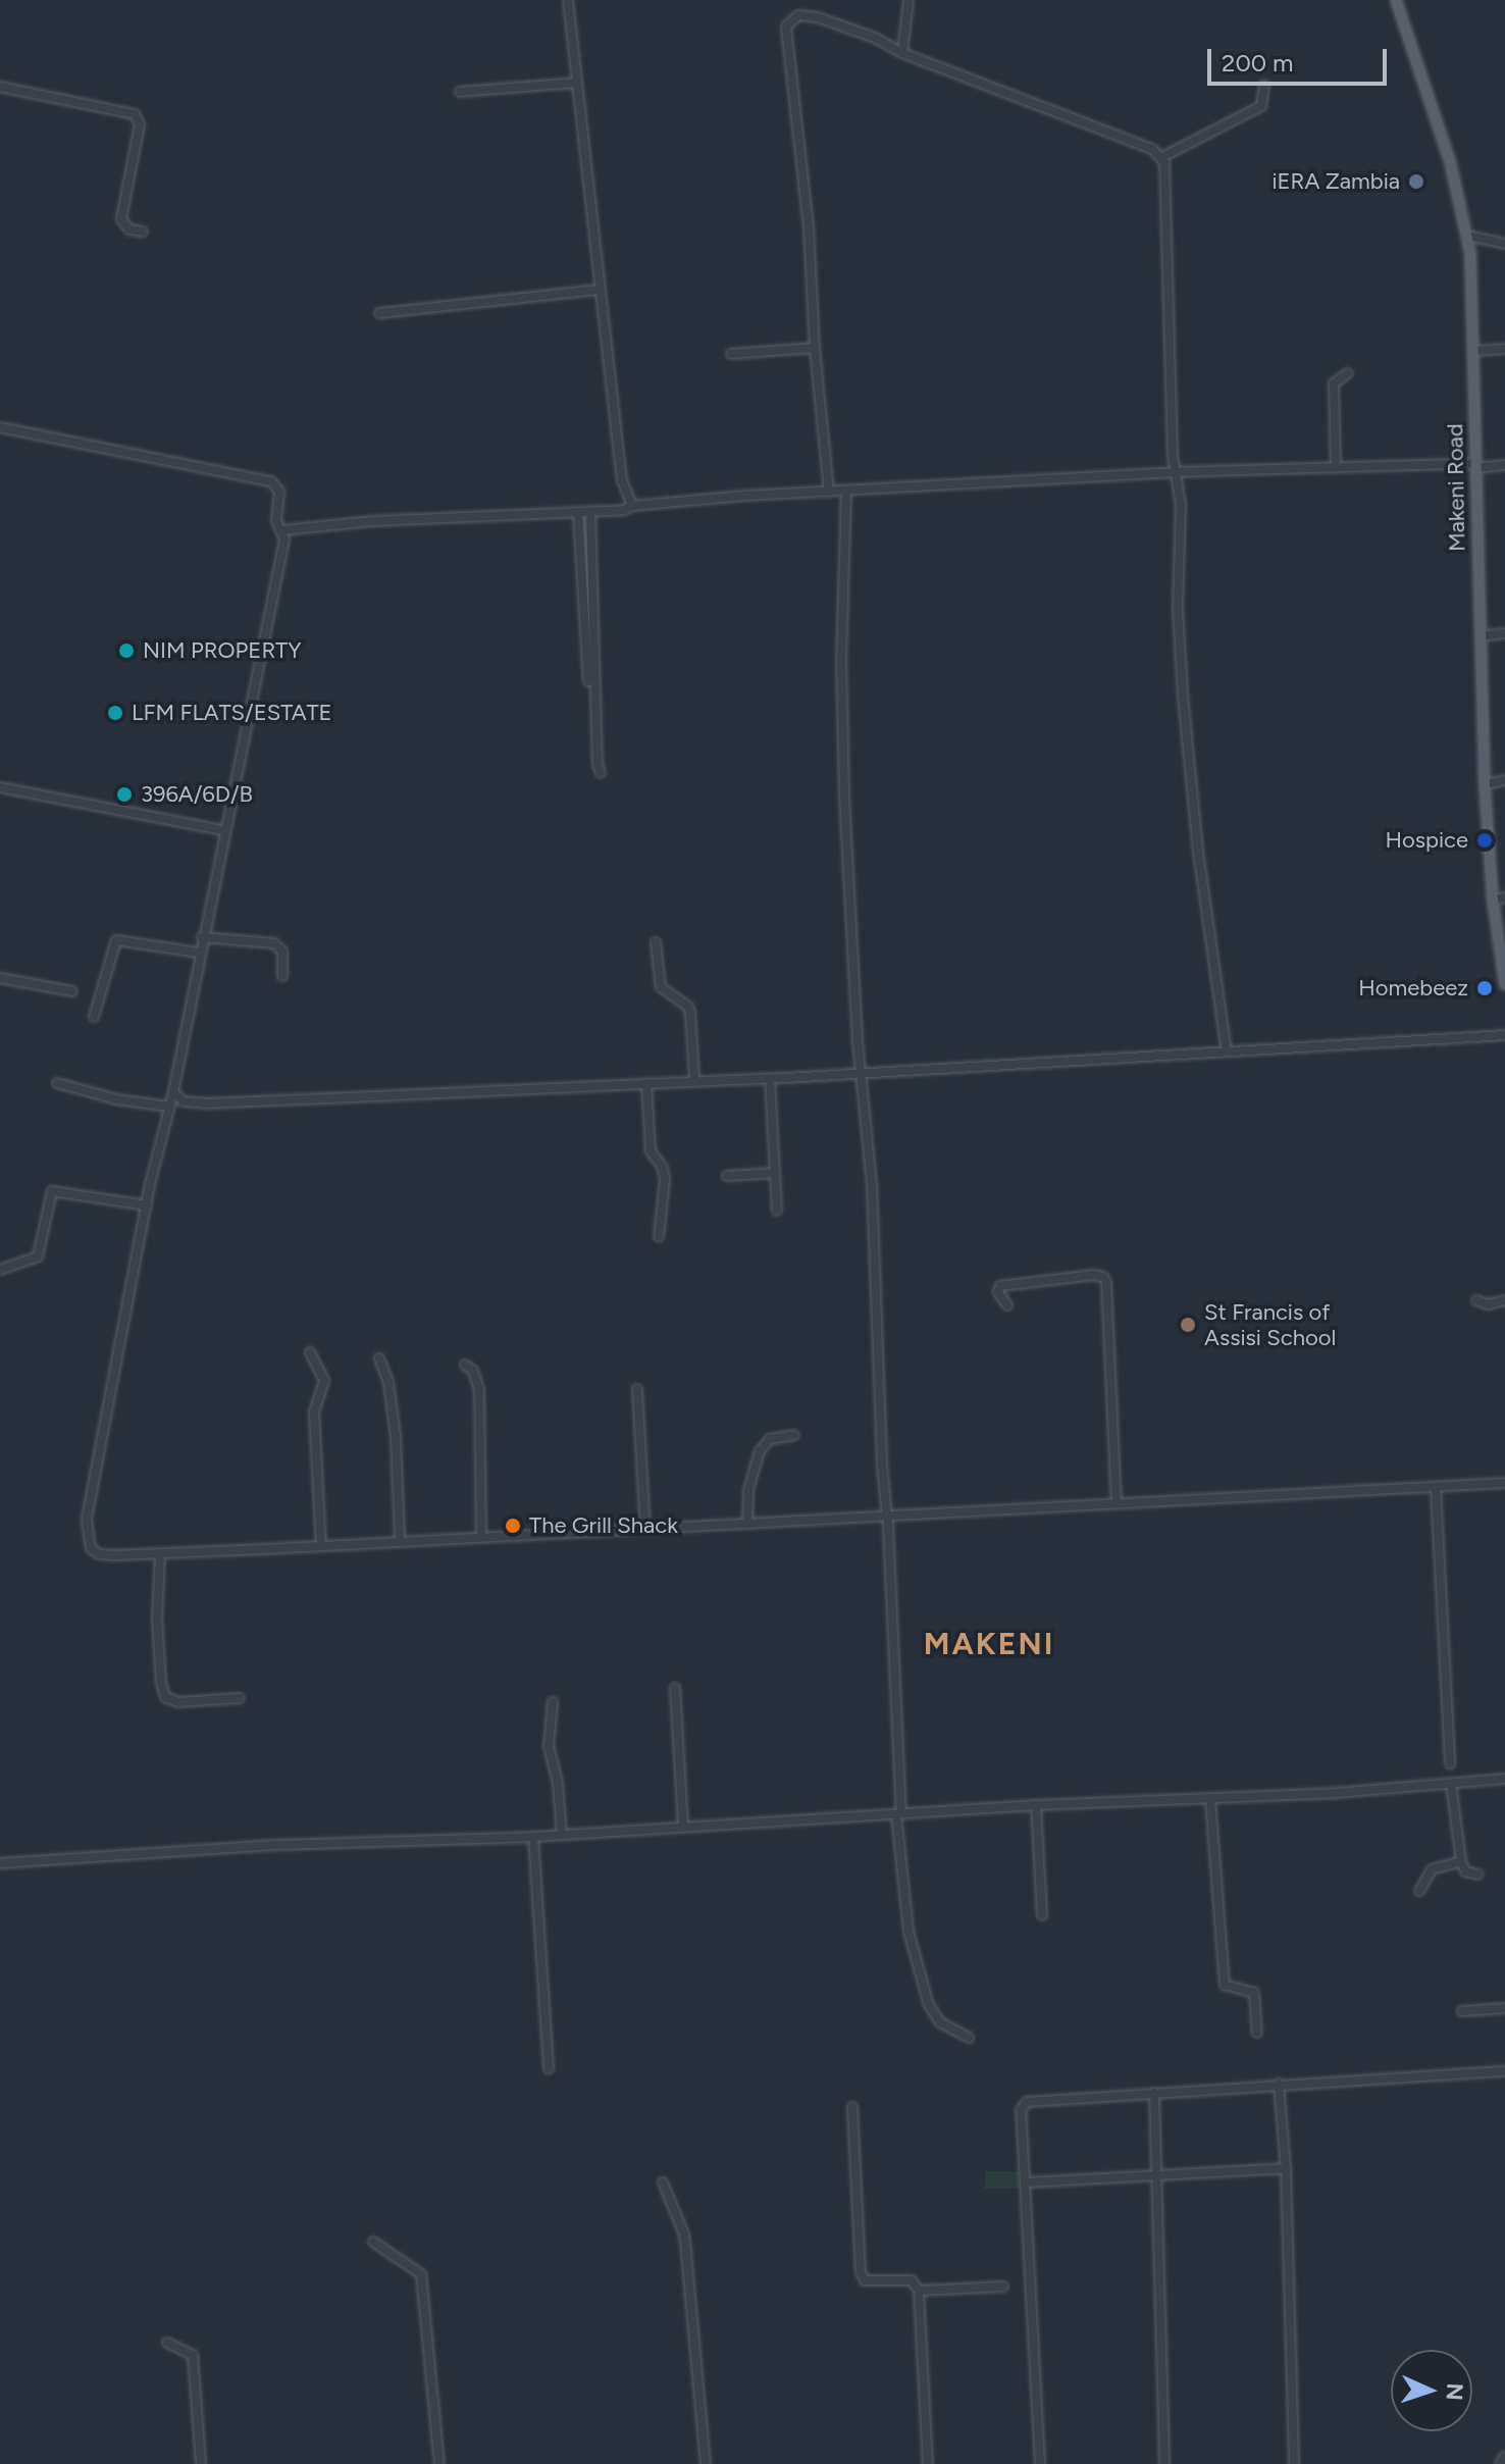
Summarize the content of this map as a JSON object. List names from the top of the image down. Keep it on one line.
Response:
{"streets":{"main road":["Makeni Road"]},"districts":["MAKENI"],"places":["iERA Zambia","NIM PROPERTY","LFM FLATS/ESTATE","396A/6D/B","Hospice","Homebeez","St Francis of Assisi School","The Grill Shack"],"scale_bar":"200 m","north":"right"}
